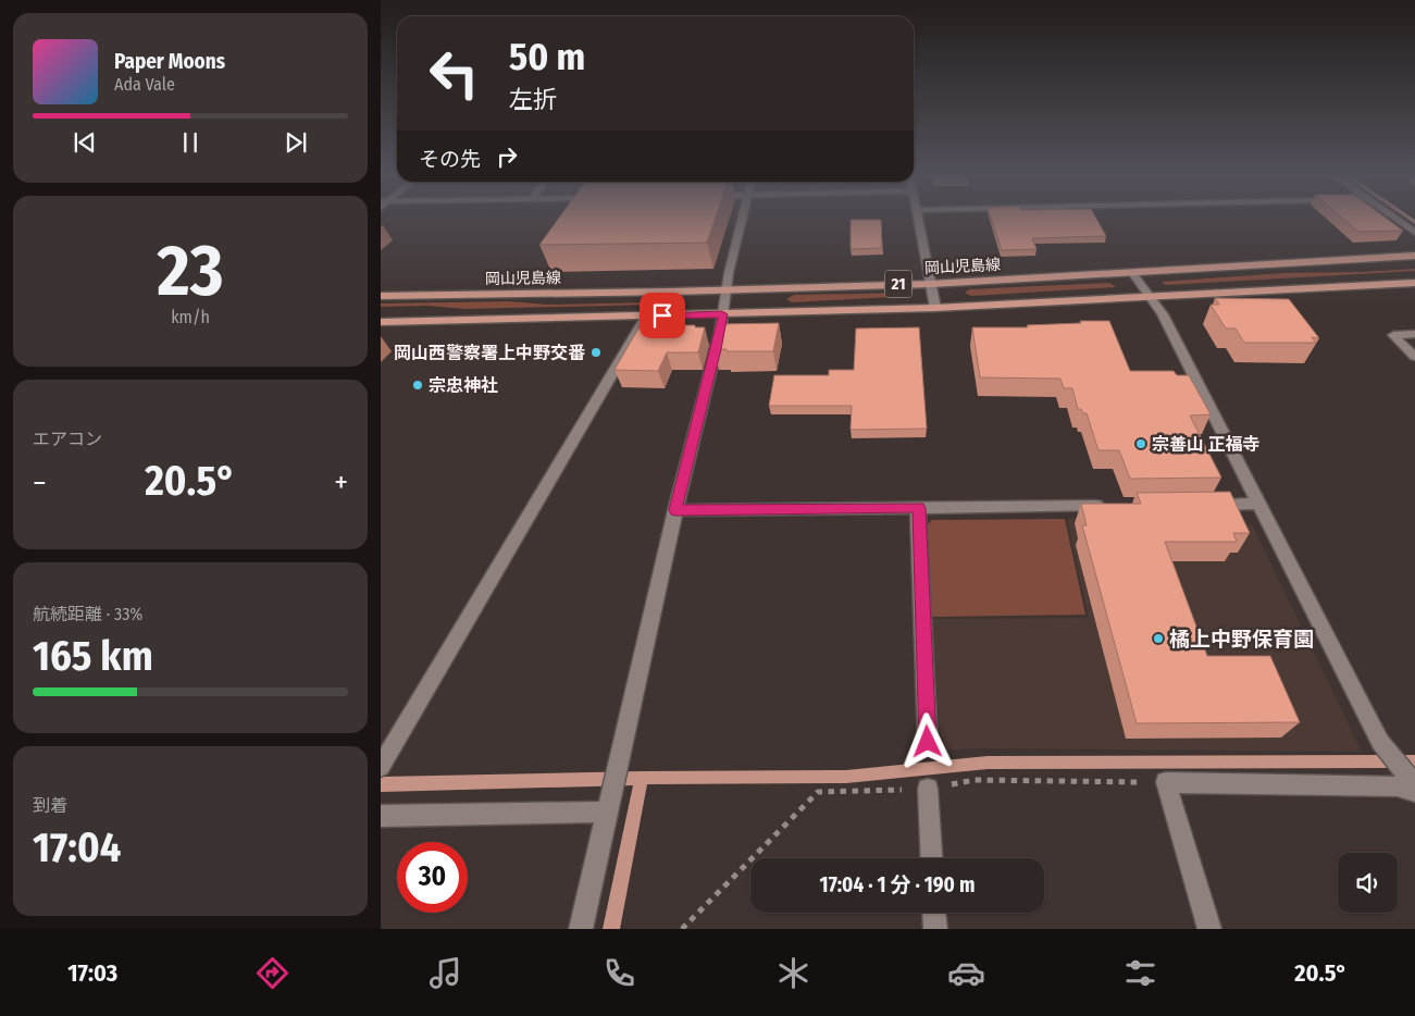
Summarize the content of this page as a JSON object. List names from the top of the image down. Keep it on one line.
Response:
{"streets":{"main road":["岡山児島線","21"]},"places":["岡山西警察署上中野交番","宗忠神社","宗善山 正福寺","橘上中野保育園"],"page":{"turn":["50 m","左折"],"song":["Paper Moons","Ada Vale"],"then":"その先","tile":[["23","km/h"],"エアコン",["航続距離 · 33%","165 km"],["到着","17:04"]],"heat":["−","20.5°","+"],"limit":"30","trip":"17:04 · 1 分 · 190 m","tabs":["17:03","20.5°"]}}
